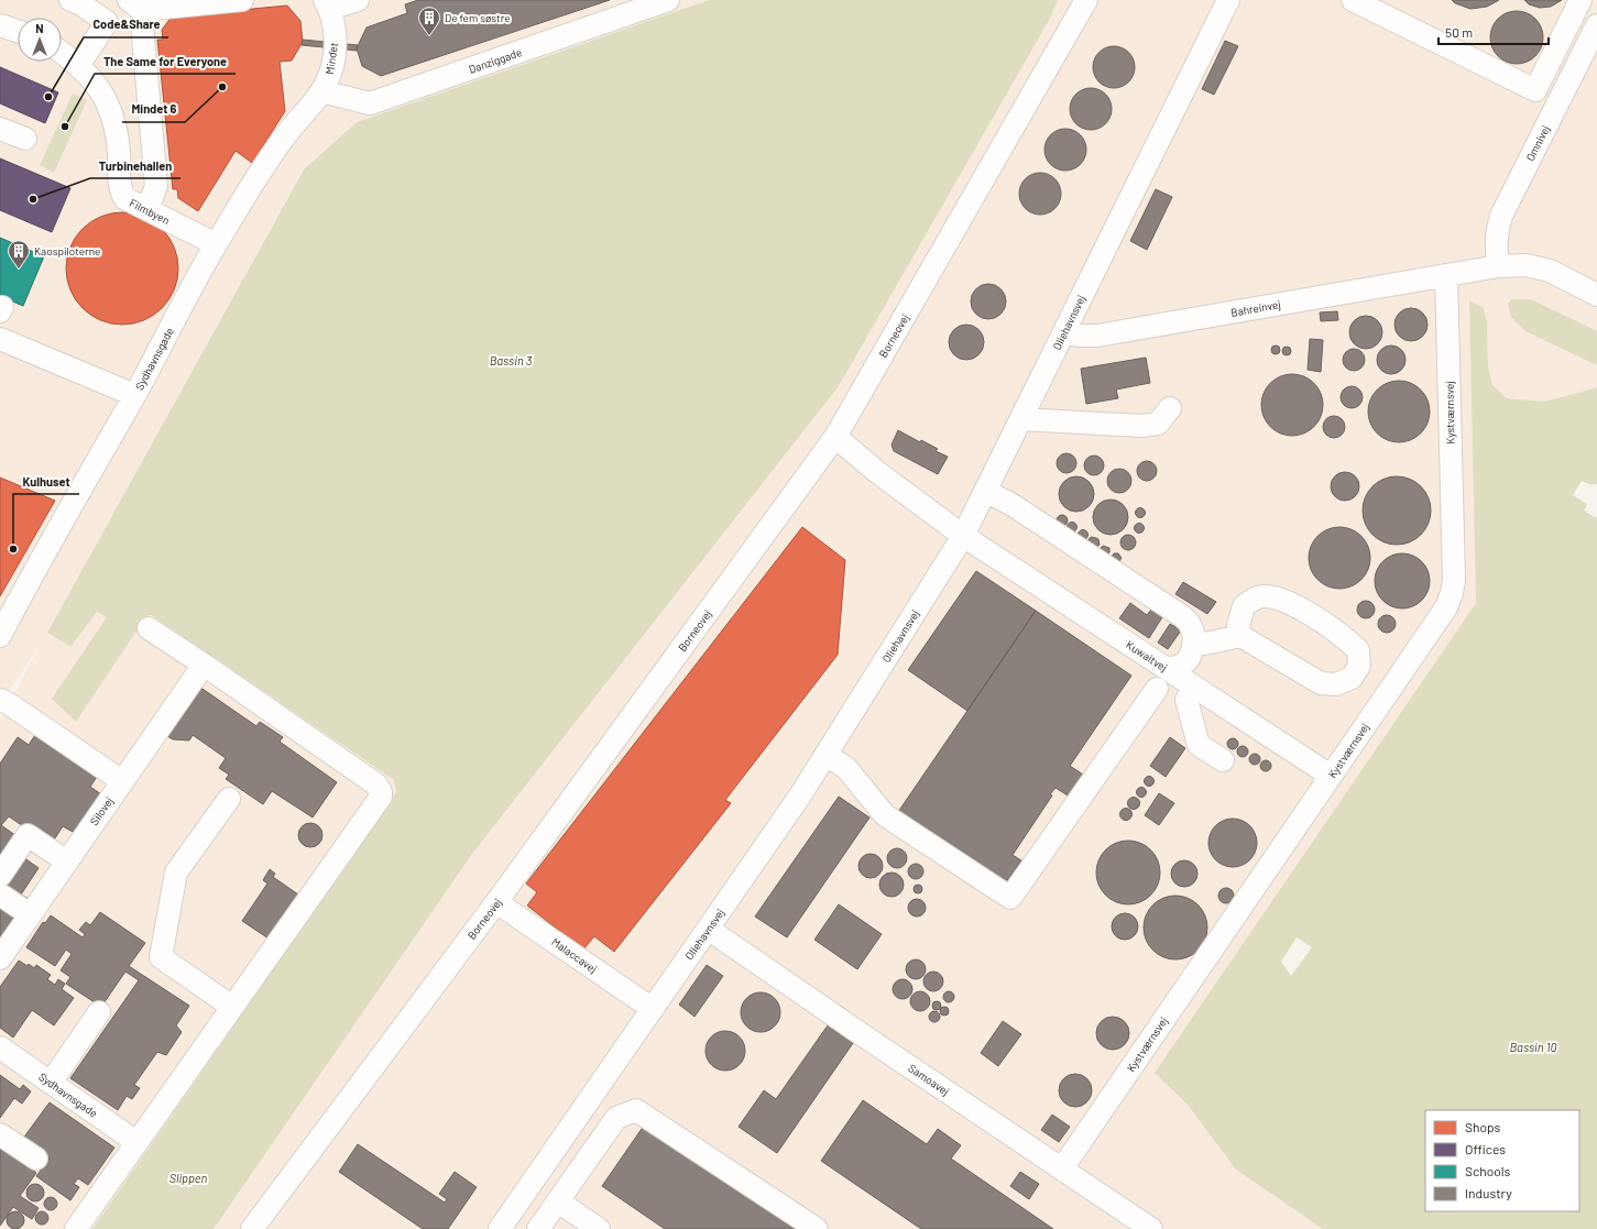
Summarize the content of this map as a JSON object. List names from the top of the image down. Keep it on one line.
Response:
{"streets":{"street":["Mindet","Danziggade","Omnivej","Filmbyen","Bahreinvej","Oliehavnsvej","Borneovej","Sydhavnsgade","Kystværnsvej","Kuwaitvej","Silovej","Malaccavej","Samoavej"]},"crossings":[["Mindet","Danziggade"],["Mindet","Sydhavnsgade"],["Danziggade","Sydhavnsgade"],["Filmbyen","Sydhavnsgade"],["Bahreinvej","Oliehavnsvej"],["Bahreinvej","Kystværnsvej"],["Oliehavnsvej","Kuwaitvej"],["Oliehavnsvej","Malaccavej"],["Oliehavnsvej","Samoavej"],["Borneovej","Kuwaitvej"],["Borneovej","Malaccavej"],["Kystværnsvej","Kuwaitvej"],["Kystværnsvej","Samoavej"]],"water":["Bassin 3","Bassin 10","Slippen"],"places":{"building":["De fem søstre","Kaospiloterne"],"other":["Mindet 6","Code&Share","The Same for Everyone","Turbinehallen","Kulhuset"]},"legend":["Shops","Offices","Schools","Industry"],"scale_bar":"50 m","north":"top"}
